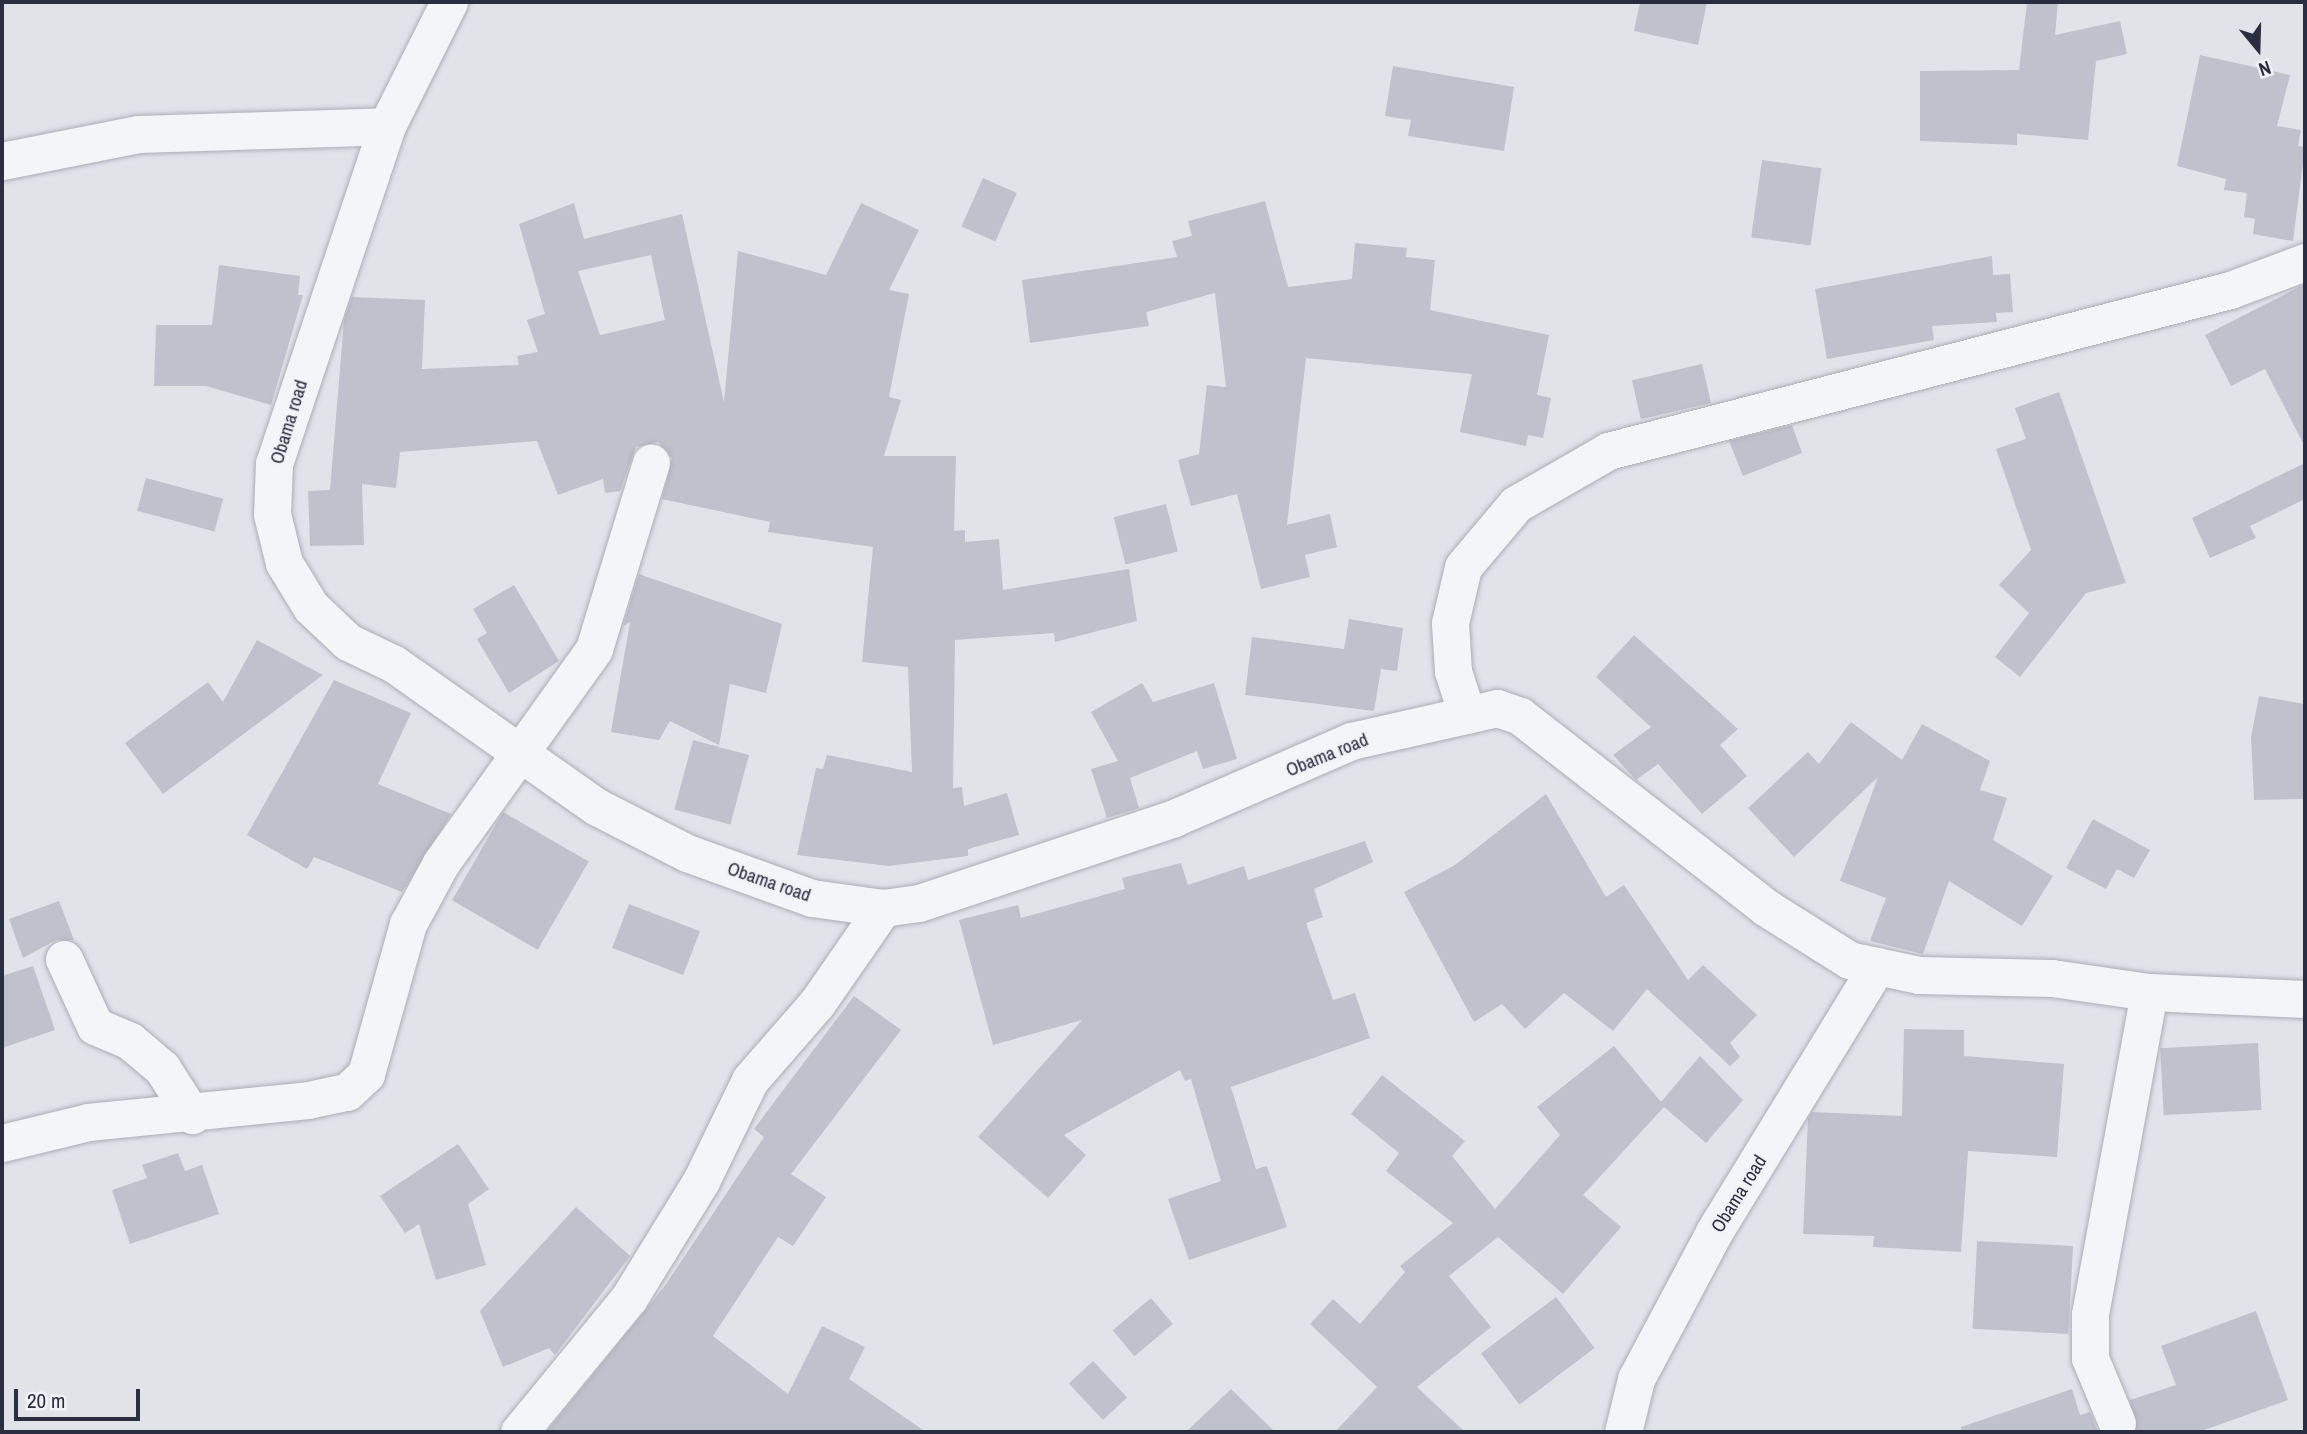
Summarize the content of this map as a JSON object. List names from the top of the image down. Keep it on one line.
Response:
{"streets":{"street":["Obama road"]},"scale_bar":"20 m","north":"bottom"}
